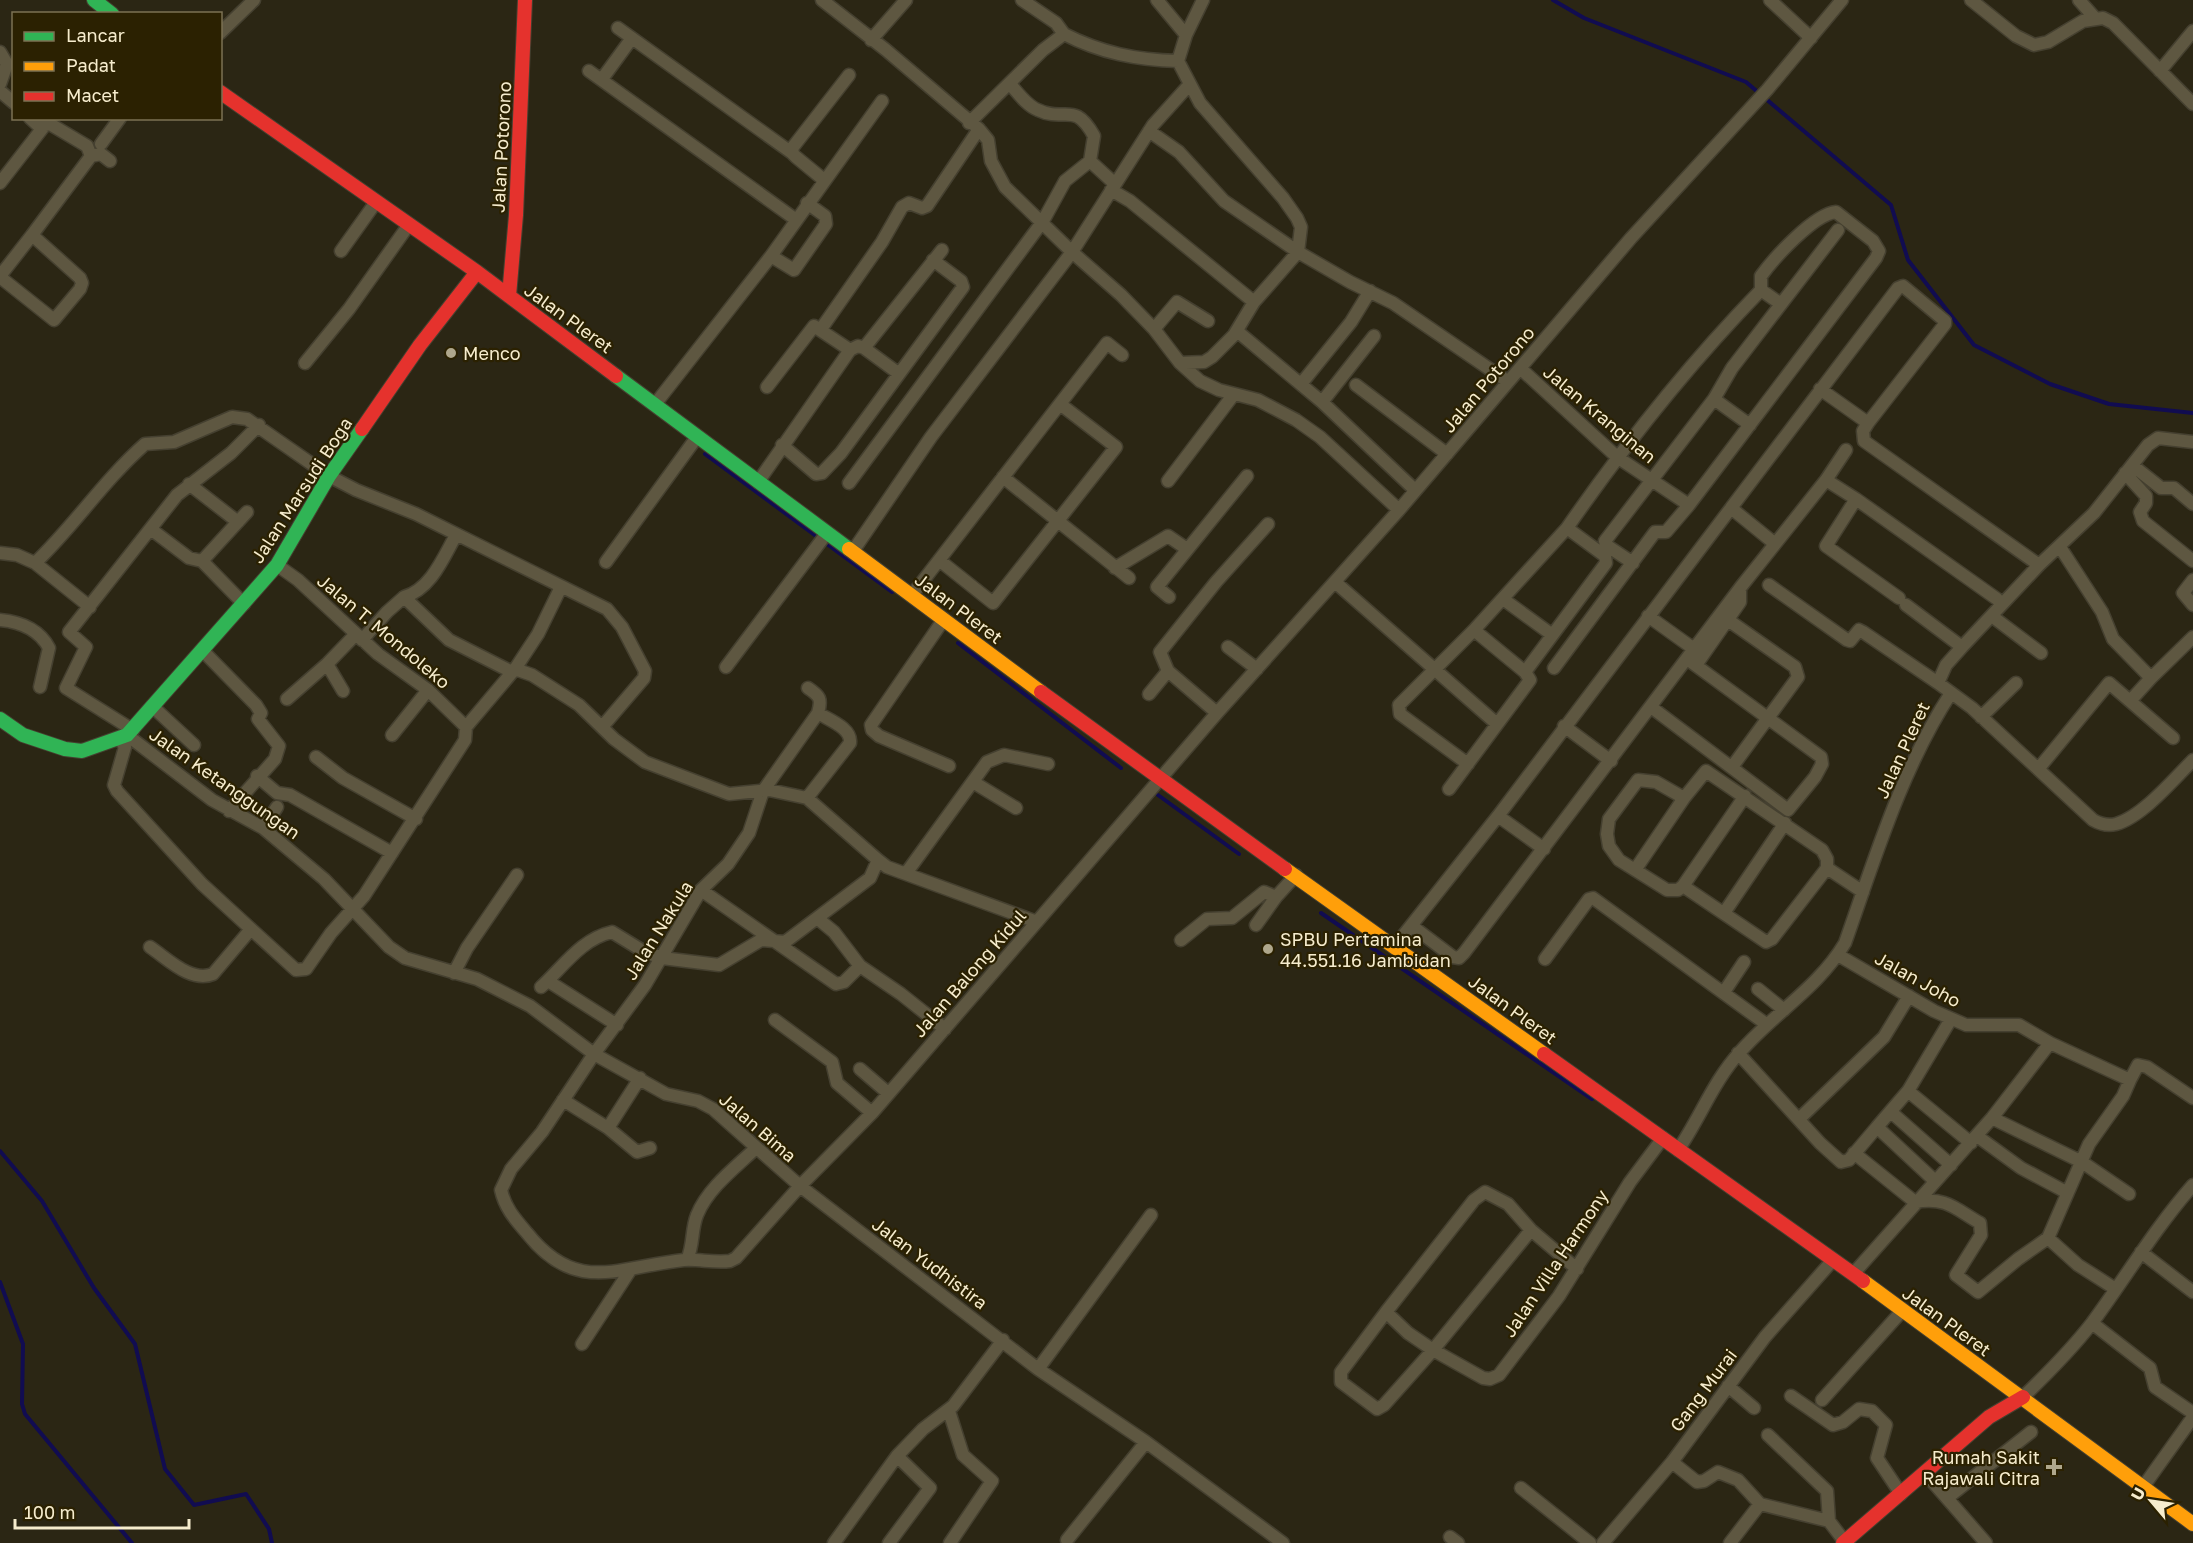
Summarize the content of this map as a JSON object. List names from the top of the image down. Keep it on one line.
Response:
{"streets":{"main road":["Jalan Potorono","Jalan Pleret","Jalan Marsudi Boga"],"street":["Jalan Kranginan","Jalan T. Mondoleko","Jalan Ketanggungan","Jalan Nakula","Jalan Balong Kidul","Jalan Joho","Jalan Bima","Jalan Yudhistira","Jalan Villa Harmony","Gang Murai"]},"crossings":[["Jalan Potorono","Jalan Pleret"],["Jalan Potorono","Jalan Kranginan"],["Jalan Potorono","Jalan Balong Kidul"],["Jalan Pleret","Jalan Marsudi Boga"],["Jalan Pleret","Jalan Balong Kidul"],["Jalan Pleret","Jalan Joho"],["Jalan Pleret","Jalan Villa Harmony"],["Jalan Pleret","Gang Murai"],["Jalan Marsudi Boga","Jalan T. Mondoleko"],["Jalan Marsudi Boga","Jalan Ketanggungan"],["Jalan Ketanggungan","Jalan Bima"],["Jalan Nakula","Jalan Balong Kidul"],["Jalan Nakula","Jalan Bima"],["Jalan Balong Kidul","Jalan Bima"],["Jalan Balong Kidul","Jalan Yudhistira"],["Jalan Bima","Jalan Yudhistira"]],"places":{"other":["Menco","SPBU Pertamina 44.551.16 Jambidan"],"health":["Rumah Sakit Rajawali Citra"]},"legend":["Lancar","Padat","Macet"],"scale_bar":"100 m","north":"top left"}
